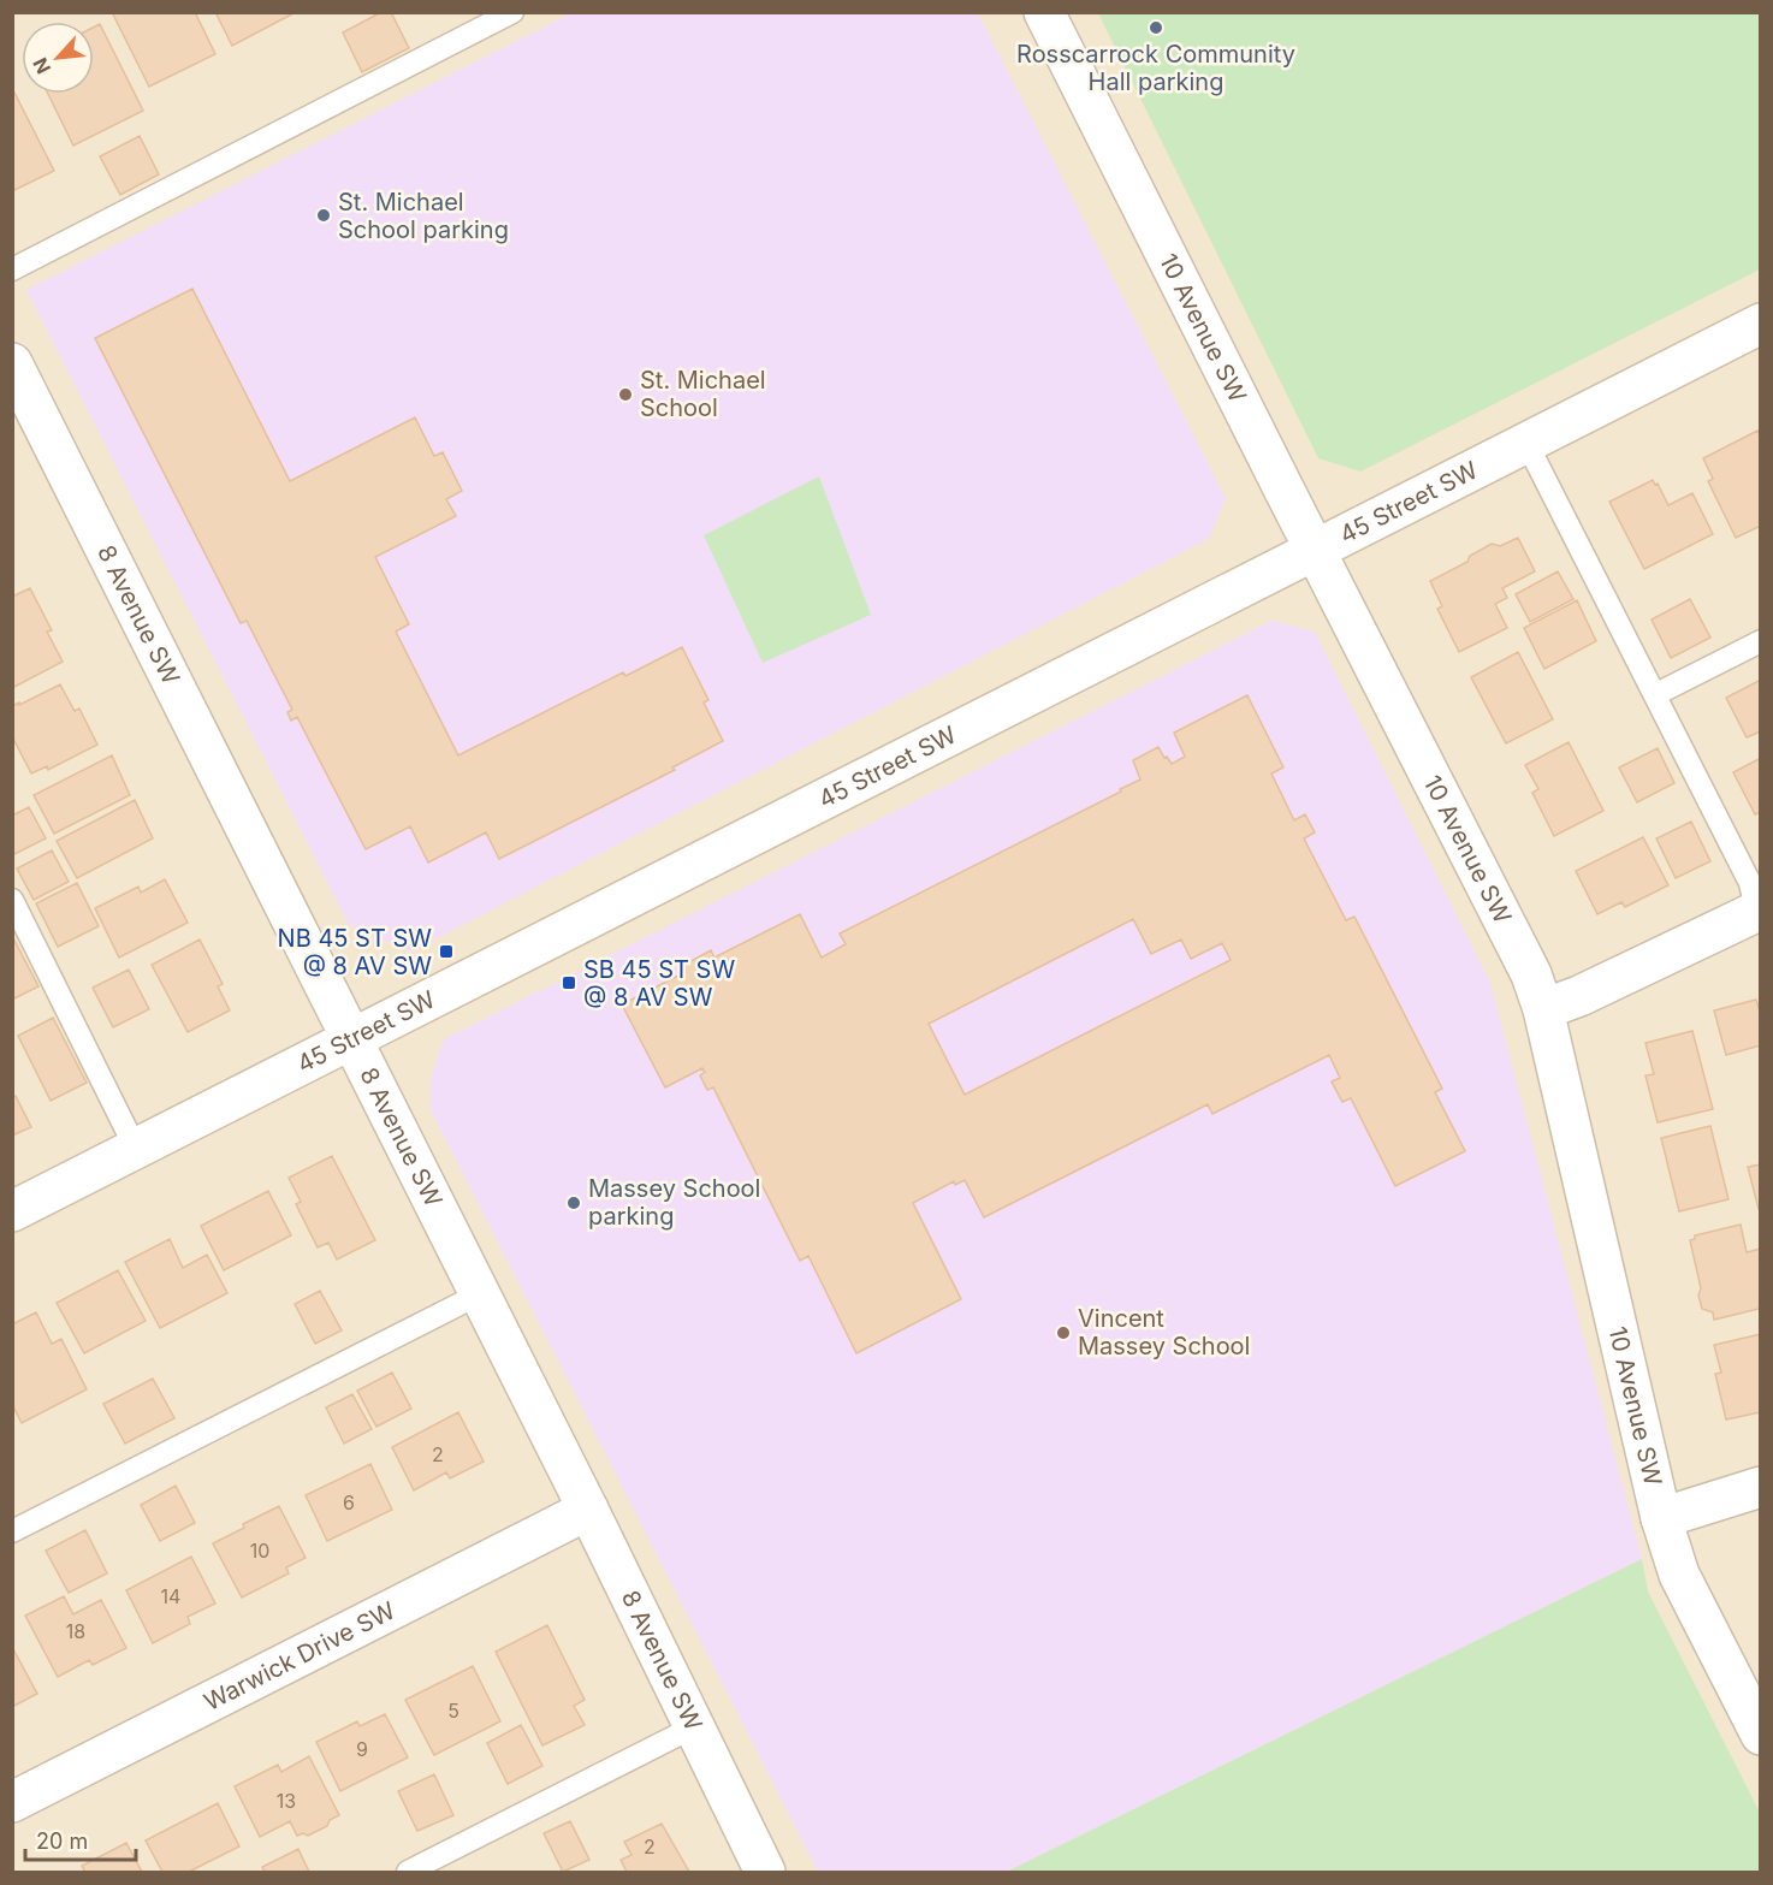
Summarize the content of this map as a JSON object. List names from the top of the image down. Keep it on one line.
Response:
{"streets":{"street":["10 Avenue SW","45 Street SW","8 Avenue SW","Warwick Drive SW"]},"crossings":[["10 Avenue SW","45 Street SW"],["45 Street SW","8 Avenue SW"],["8 Avenue SW","Warwick Drive SW"]],"places":{"other":["Rosscarrock Community Hall parking","St. Michael School parking","St. Michael School","Massey School parking","Vincent Massey School"],"transit":["NB 45 ST SW @ 8 AV SW","SB 45 ST SW @ 8 AV SW"]},"house_numbers":["2","6","10","14","18","5","9","13","2"],"scale_bar":"20 m","north":"bottom left"}
